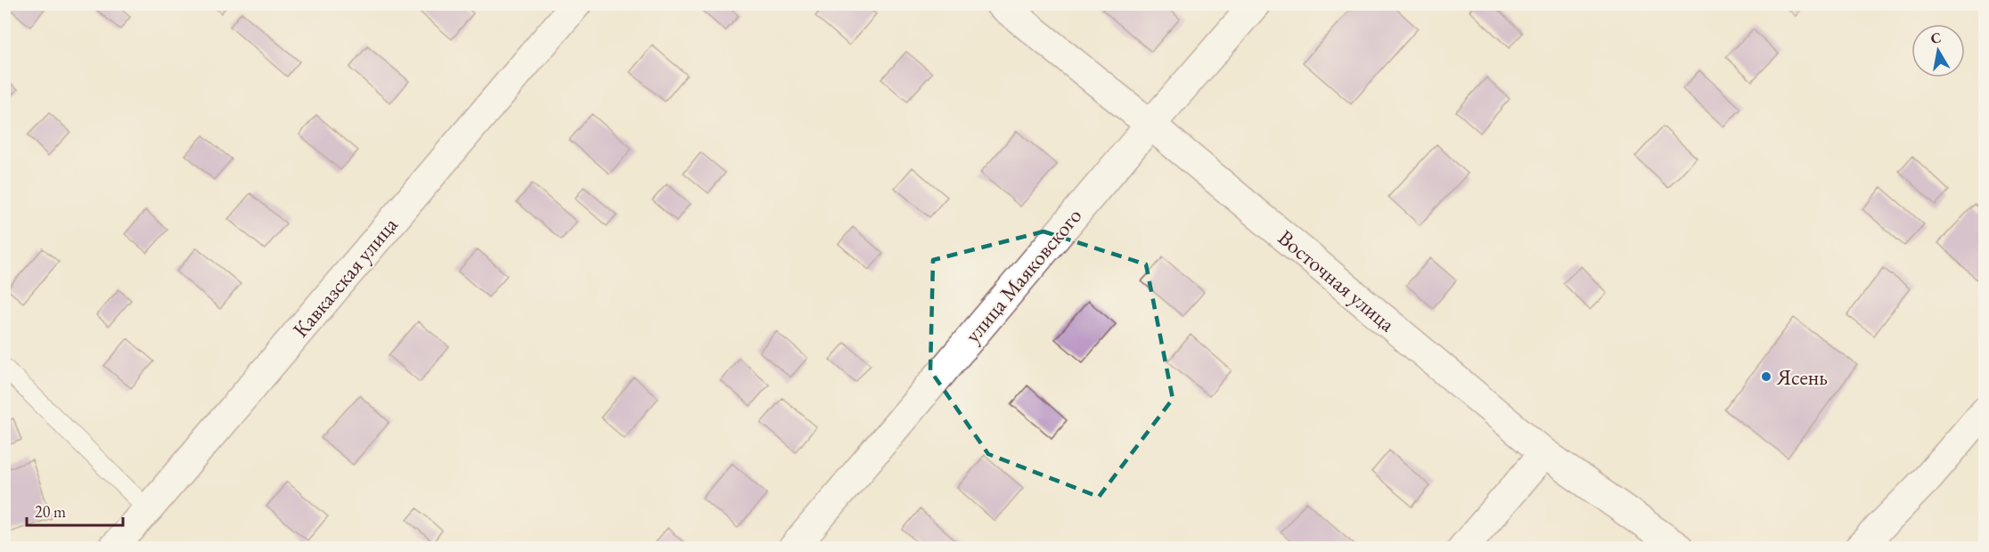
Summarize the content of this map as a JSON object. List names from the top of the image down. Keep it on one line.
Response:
{"streets":{"street":["улица Маяковского","Кавказская улица","Восточная улица"]},"crossings":[["улица Маяковского","Восточная улица"]],"places":["Ясень"],"scale_bar":"20 m","north":"top"}
